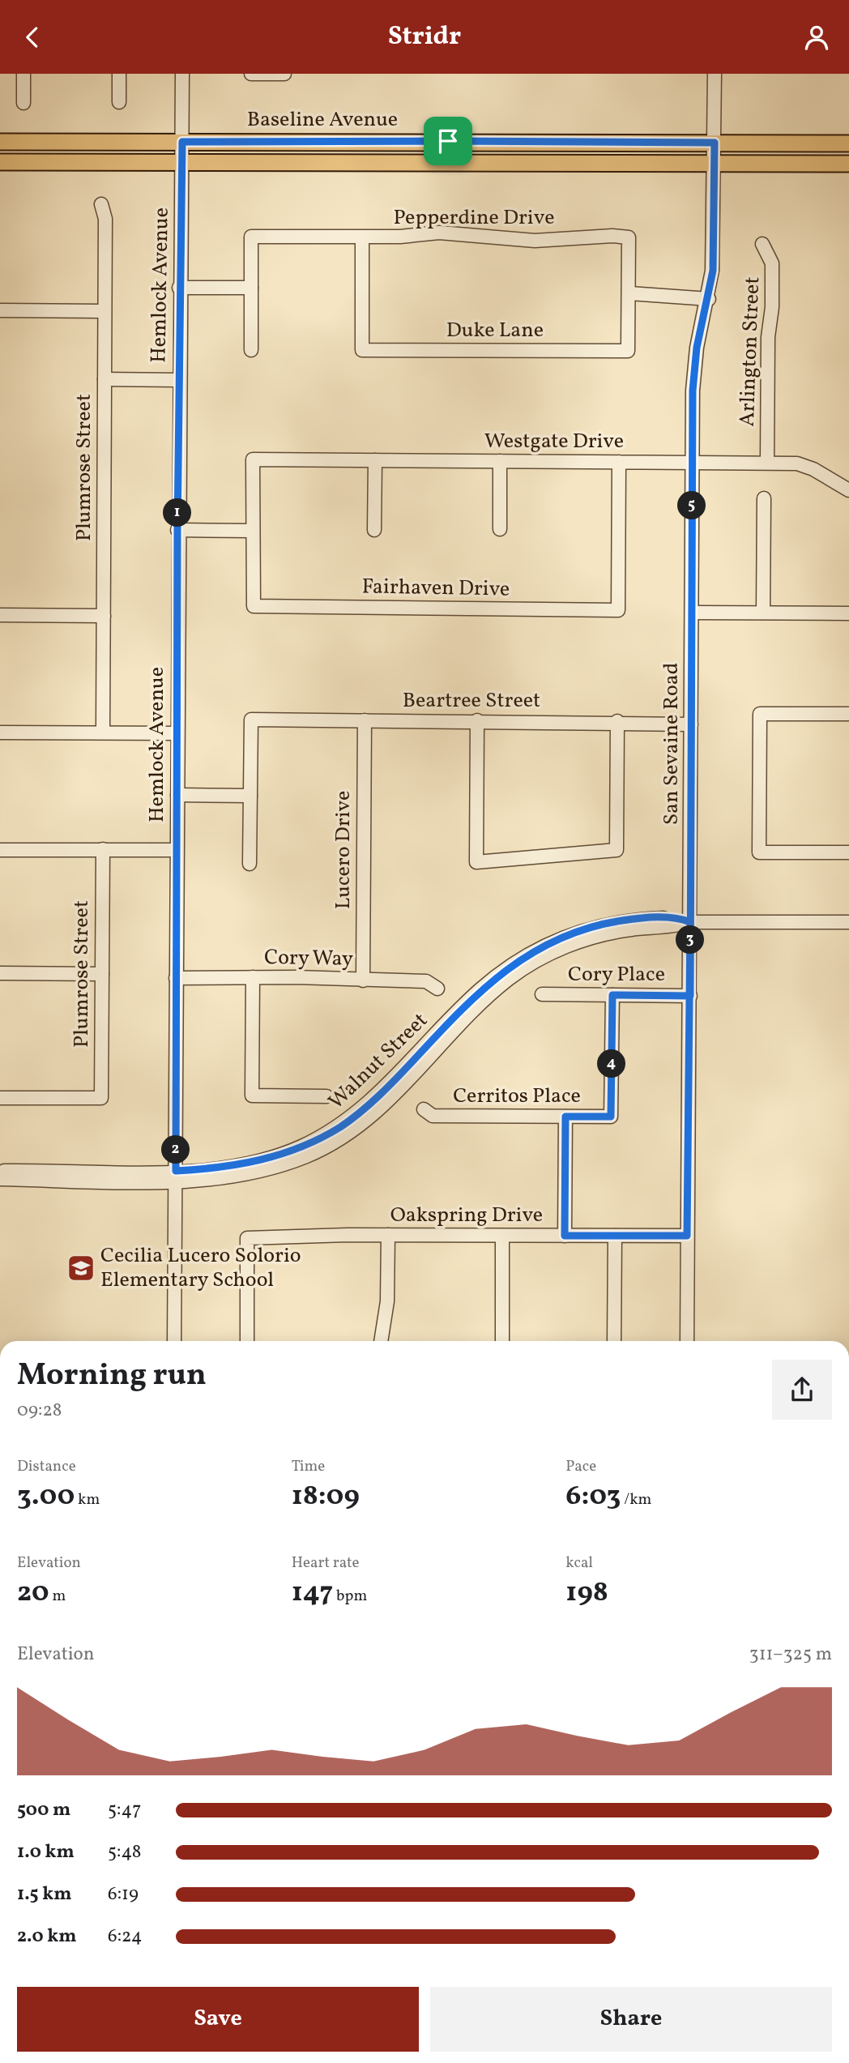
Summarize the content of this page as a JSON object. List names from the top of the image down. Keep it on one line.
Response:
{"streets":{"main road":["Baseline Avenue"],"street":["Pepperdine Drive","Hemlock Avenue","Duke Lane","Arlington Street","Westgate Drive","Plumrose Street","Fairhaven Drive","Beartree Street","San Sevaine Road","Lucero Drive","Cory Way","Cory Place","Cerritos Place","Oakspring Drive"]},"crossings":[["Baseline Avenue","Hemlock Avenue"],["Baseline Avenue","San Sevaine Road"],["Pepperdine Drive","Duke Lane"],["Hemlock Avenue","Cory Way"],["Arlington Street","Westgate Drive"],["Westgate Drive","Fairhaven Drive"],["Westgate Drive","San Sevaine Road"],["Beartree Street","San Sevaine Road"],["Beartree Street","Lucero Drive"],["San Sevaine Road","Cory Place"],["San Sevaine Road","Oakspring Drive"],["Lucero Drive","Cory Way"],["Cory Place","Cerritos Place"]],"places":{"school or university":["Cecilia Lucero Solorio Elementary School"]},"page":{"header":"Stridr","pins":["5","1","3","4","2"],"heading":["Morning run","09:28"],"stats":[["Distance","3.00 km"],["Time","18:09"],["Pace","6:03 /km"],["Elevation","20 m"],["Heart rate","147 bpm"],["kcal","198"]],"chart":["Elevation","311–325 m"],"list":[{"name":"500 m","note":"5:47"},{"name":"1.0 km","note":"5:48"},{"name":"1.5 km","note":"6:19"},{"name":"2.0 km","note":"6:24"}],"buttons":["Save","Share"]}}
